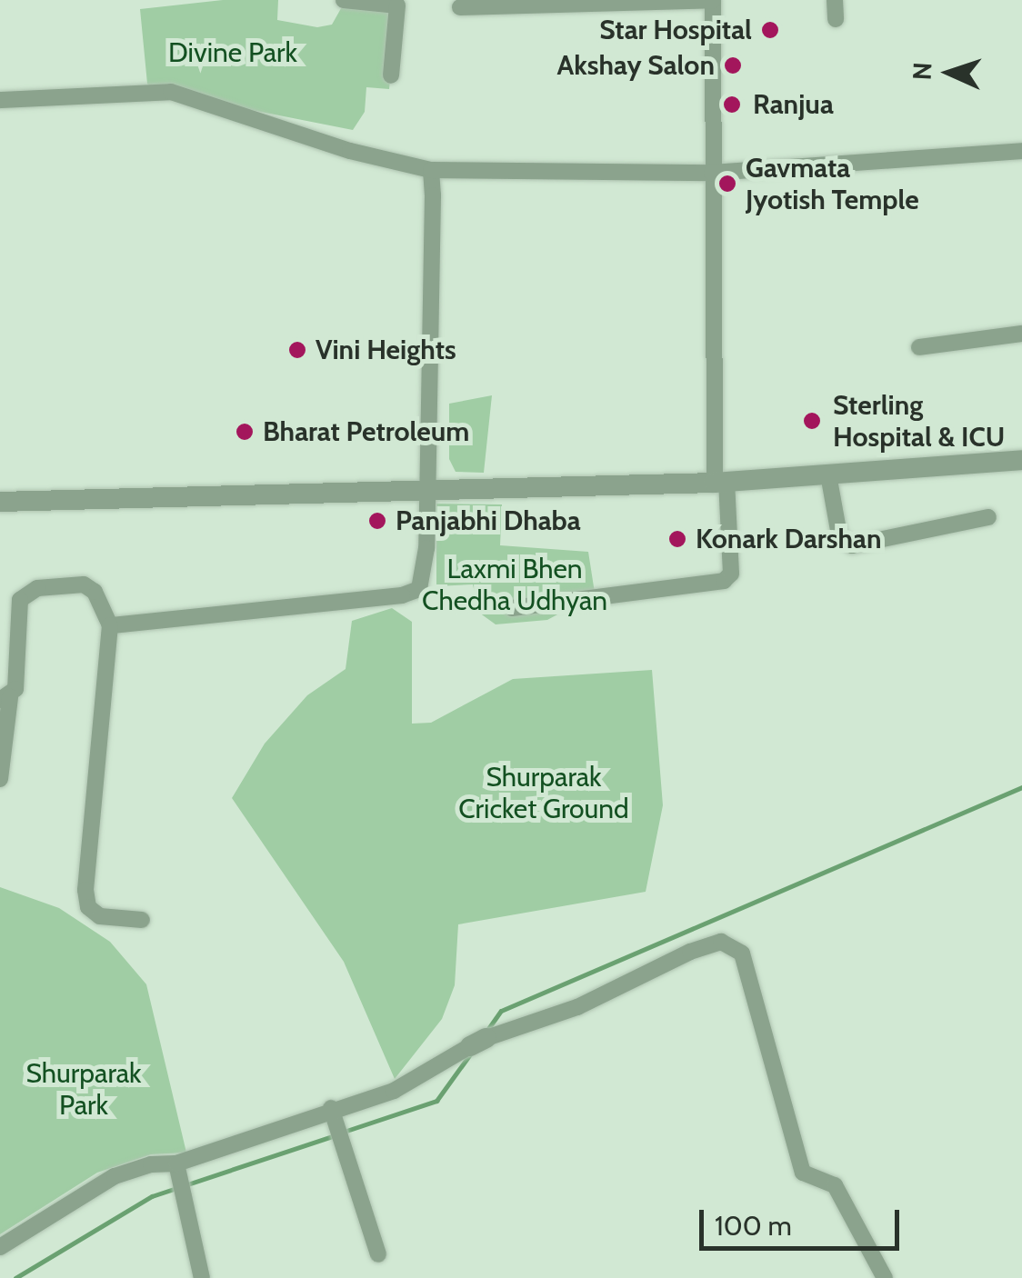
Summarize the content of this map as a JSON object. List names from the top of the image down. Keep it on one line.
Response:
{"parks":["Divine Park","Laxmi Bhen Chedha Udhyan","Shurparak Cricket Ground","Shurparak Park"],"places":["Star Hospital","Akshay Salon","Ranjua","Gavmata Jyotish Temple","Vini Heights","Sterling Hospital & ICU","Bharat Petroleum","Panjabhi Dhaba","Konark Darshan"],"scale_bar":"100 m","north":"left"}
